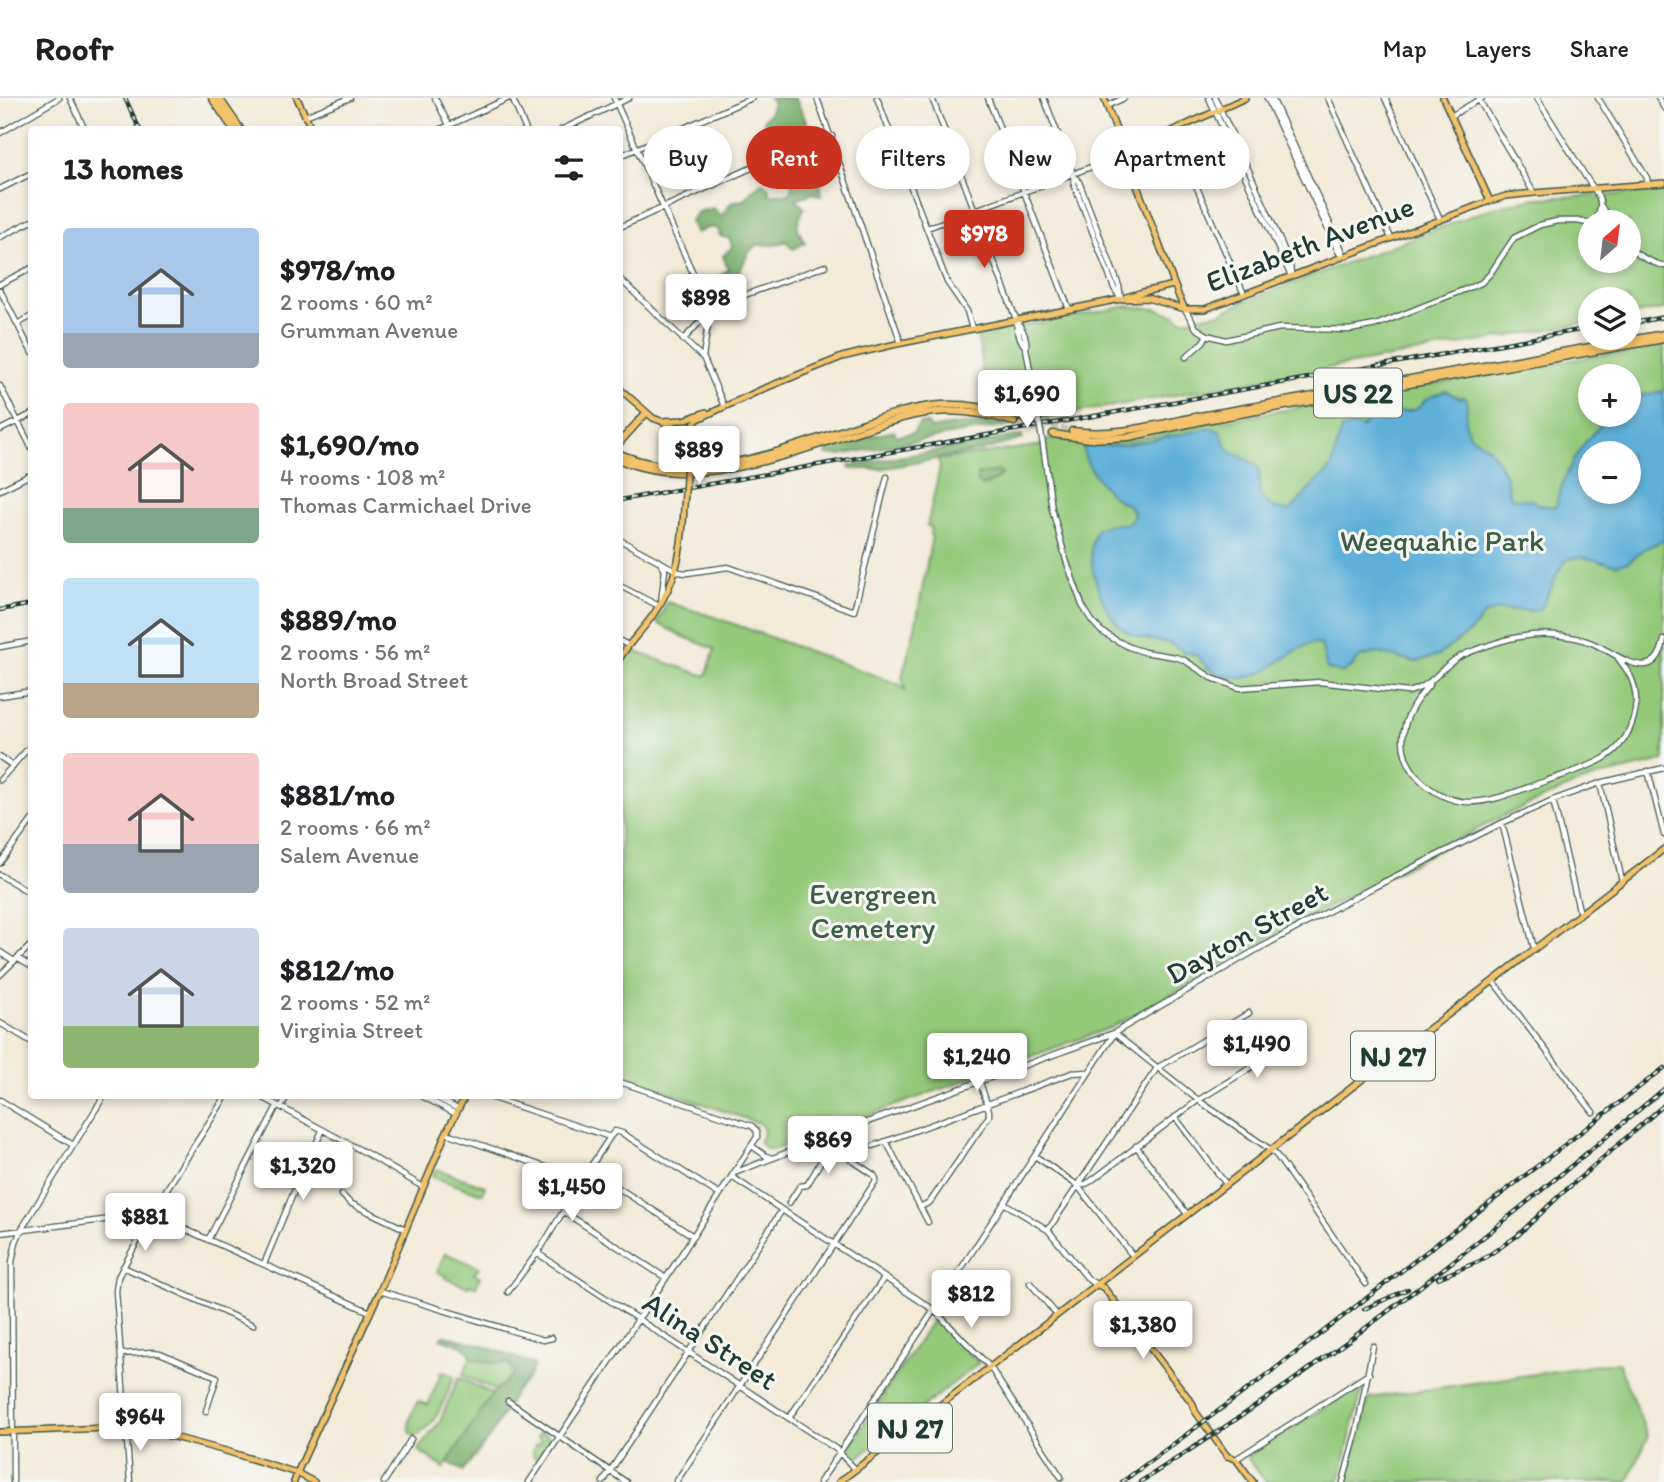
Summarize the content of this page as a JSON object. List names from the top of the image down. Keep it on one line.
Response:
{"streets":{"highway":["US 22"],"main road":["Elizabeth Avenue","NJ 27"],"street":["Dayton Street","Alina Street"]},"crossings":[["NJ 27","Alina Street"]],"parks":["Weequahic Park","Evergreen Cemetery"],"north":"top right","page":{"header":"Roofr","nav":["Map","Layers","Share"],"chip":["Buy","Rent","Filters","New","Apartment"],"heading":"13 homes","map_buttons":["+","−"],"price":["$978","$898","$1,690","$889","$1,490","$1,240","$869","$1,320","$1,450","$881","$812","$1,380","$964"],"list":[{"name":"$978/mo","note":"2 rooms · 60 m² · Grumman Avenue"},{"name":"$1,690/mo","note":"4 rooms · 108 m² · Thomas Carmichael Drive"},{"name":"$889/mo","note":"2 rooms · 56 m² · North Broad Street"},{"name":"$881/mo","note":"2 rooms · 66 m² · Salem Avenue"},{"name":"$812/mo","note":"2 rooms · 52 m² · Virginia Street"}]}}
